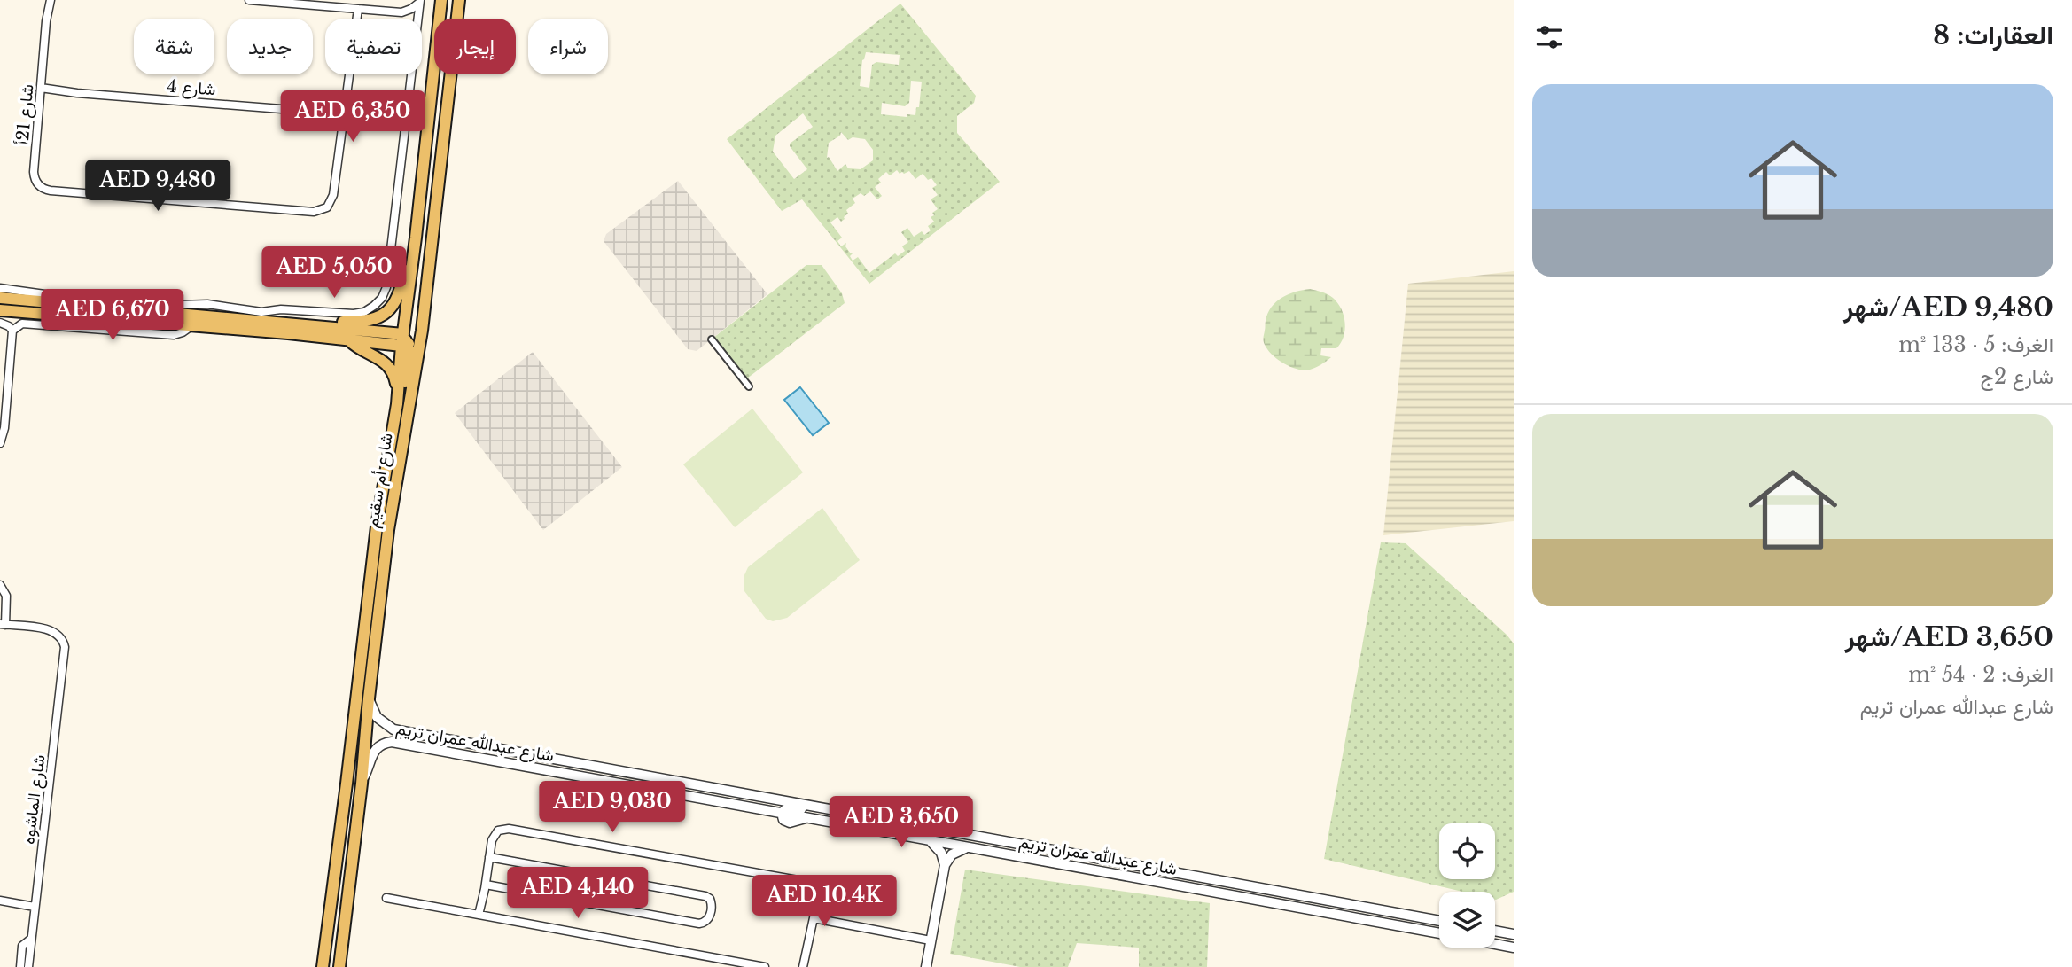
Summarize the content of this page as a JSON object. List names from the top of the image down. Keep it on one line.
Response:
{"streets":{"main road":["شارع أم سقيم"],"street":["شارع 4","شارع 21أ","شارع عبدالله عمران تريم","شارع الماشوه"]},"crossings":[["شارع 4","شارع 21أ"],["شارع أم سقيم","شارع عبدالله عمران تريم"]],"page":{"heading":"العقارات: 8","chip":["شراء","إيجار","تصفية","جديد","شقة"],"list":[{"name":"AED 9,480/شهر","note":"الغرف: 5 · 133 m² · شارع 2ج"},{"name":"AED 3,650/شهر","note":"الغرف: 2 · 54 m² · شارع عبدالله عمران تريم"}],"price":["AED 6,350","AED 9,480","AED 5,050","AED 6,670","AED 9,030","AED 3,650","AED 4,140","AED 10.4K"]}}
